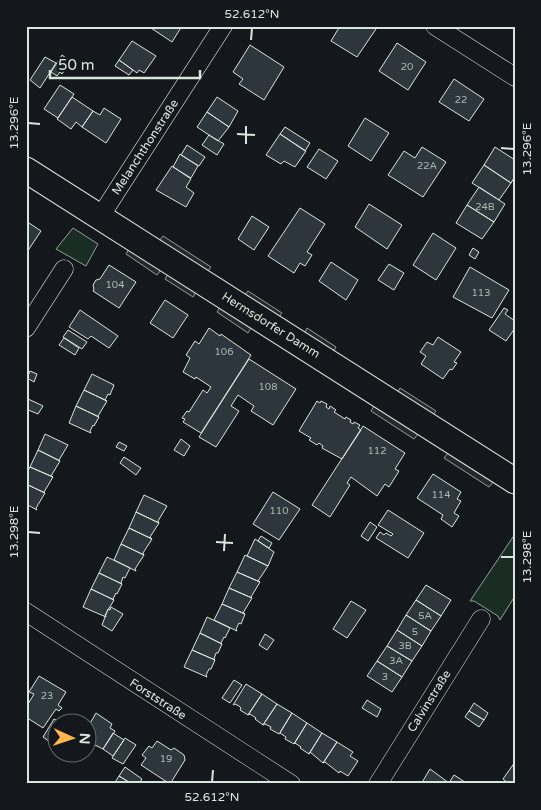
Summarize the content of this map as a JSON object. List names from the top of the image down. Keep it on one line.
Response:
{"streets":{"main road":["Hermsdorfer Damm"],"street":["Melanchthonstraße","Forststraße","Calvinstraße"]},"crossings":[["Melanchthonstraße","Hermsdorfer Damm"]],"house_numbers":["20","22","22A","24B","104","113","106","108","112","114","110","5A","5","3B","3A","3","23","19"],"scale_bar":"50 m","north":"right","coordinates":["52.612°N","13.296°E","13.298°E"]}
